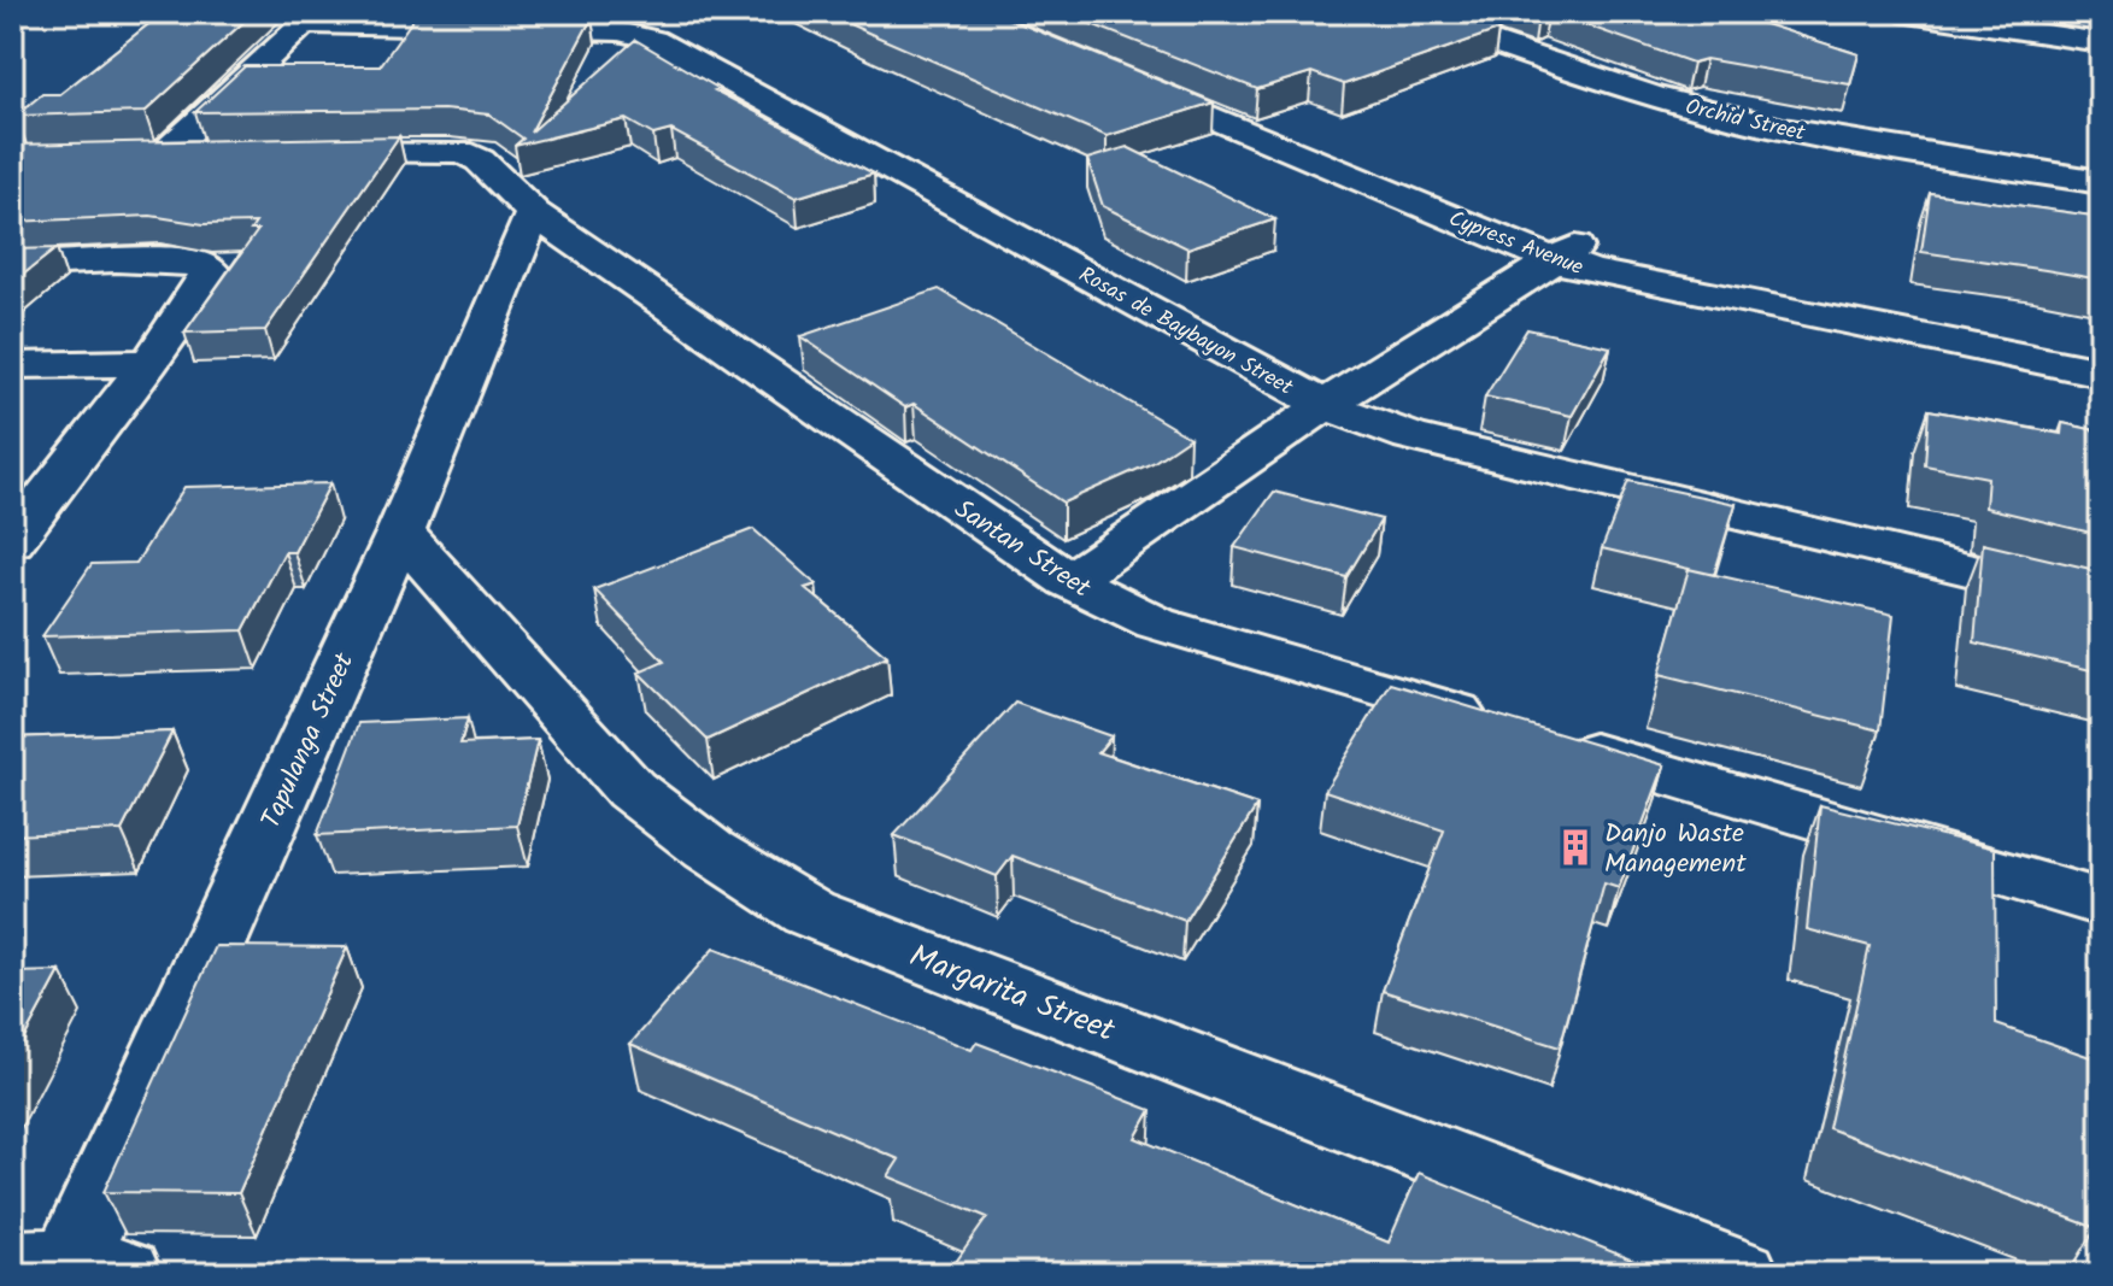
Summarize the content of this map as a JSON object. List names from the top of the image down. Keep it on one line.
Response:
{"streets":{"street":["Orchid Street","Cypress Avenue","Rosas de Baybayon Street","Santan Street","Tapulanga Street","Margarita Street"]},"crossings":[["Santan Street","Tapulanga Street"],["Tapulanga Street","Margarita Street"]],"places":{"building":["Danjo Waste Management"]}}
